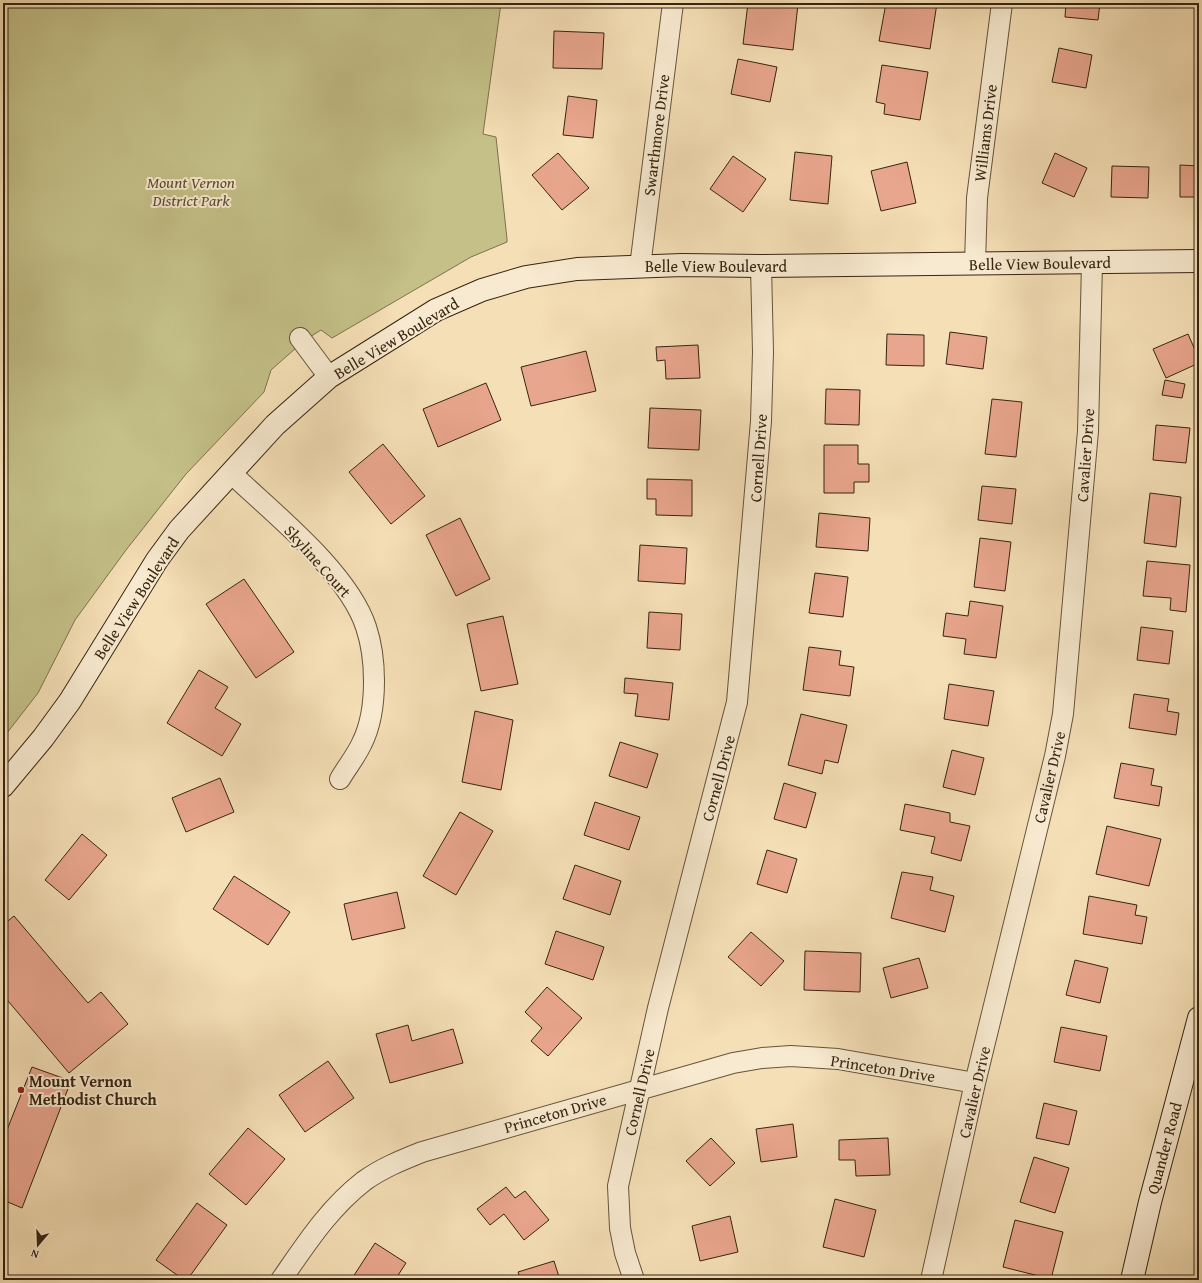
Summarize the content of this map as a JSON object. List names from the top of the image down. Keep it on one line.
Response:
{"streets":{"main road":["Belle View Boulevard","Quander Road"],"street":["Williams Drive","Swarthmore Drive","Cavalier Drive","Cornell Drive","Skyline Court","Princeton Drive"]},"crossings":[["Williams Drive","Belle View Boulevard"],["Swarthmore Drive","Belle View Boulevard"],["Belle View Boulevard","Cavalier Drive"],["Belle View Boulevard","Cornell Drive"],["Belle View Boulevard","Skyline Court"],["Cavalier Drive","Princeton Drive"],["Cornell Drive","Princeton Drive"]],"parks":["Mount Vernon District Park"],"places":["Mount Vernon Methodist Church"],"north":"bottom"}
